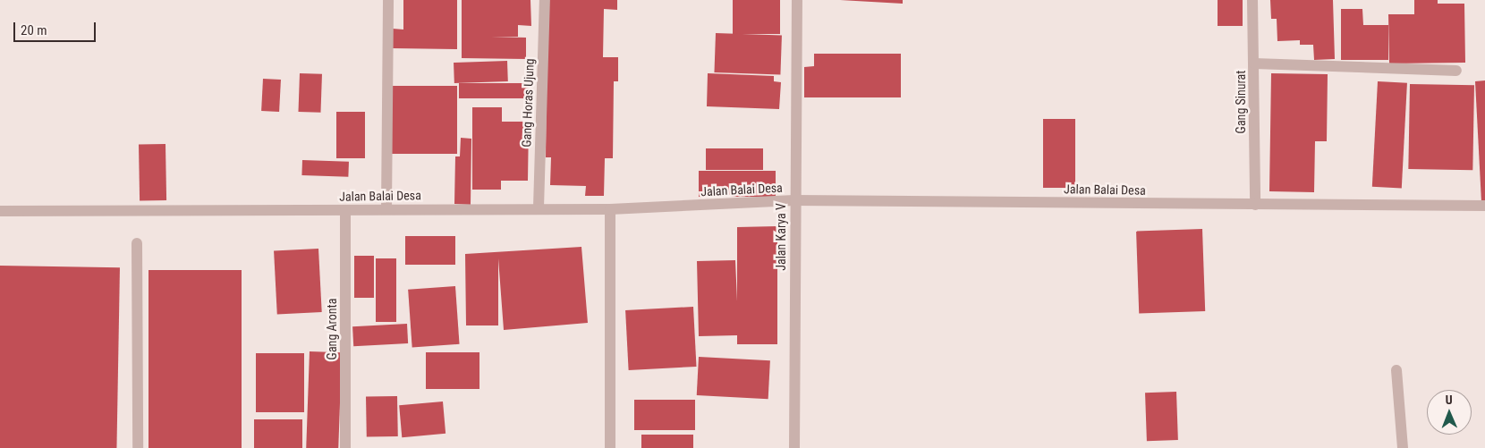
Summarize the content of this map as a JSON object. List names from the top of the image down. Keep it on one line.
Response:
{"streets":{"street":["Gang Sinurat","Gang Horas Ujung","Jalan Balai Desa","Jalan Karya V","Gang Aronta"]},"crossings":[["Gang Sinurat","Jalan Balai Desa"],["Gang Horas Ujung","Jalan Balai Desa"],["Jalan Balai Desa","Jalan Karya V"],["Jalan Balai Desa","Gang Aronta"]],"scale_bar":"20 m","north":"top"}
